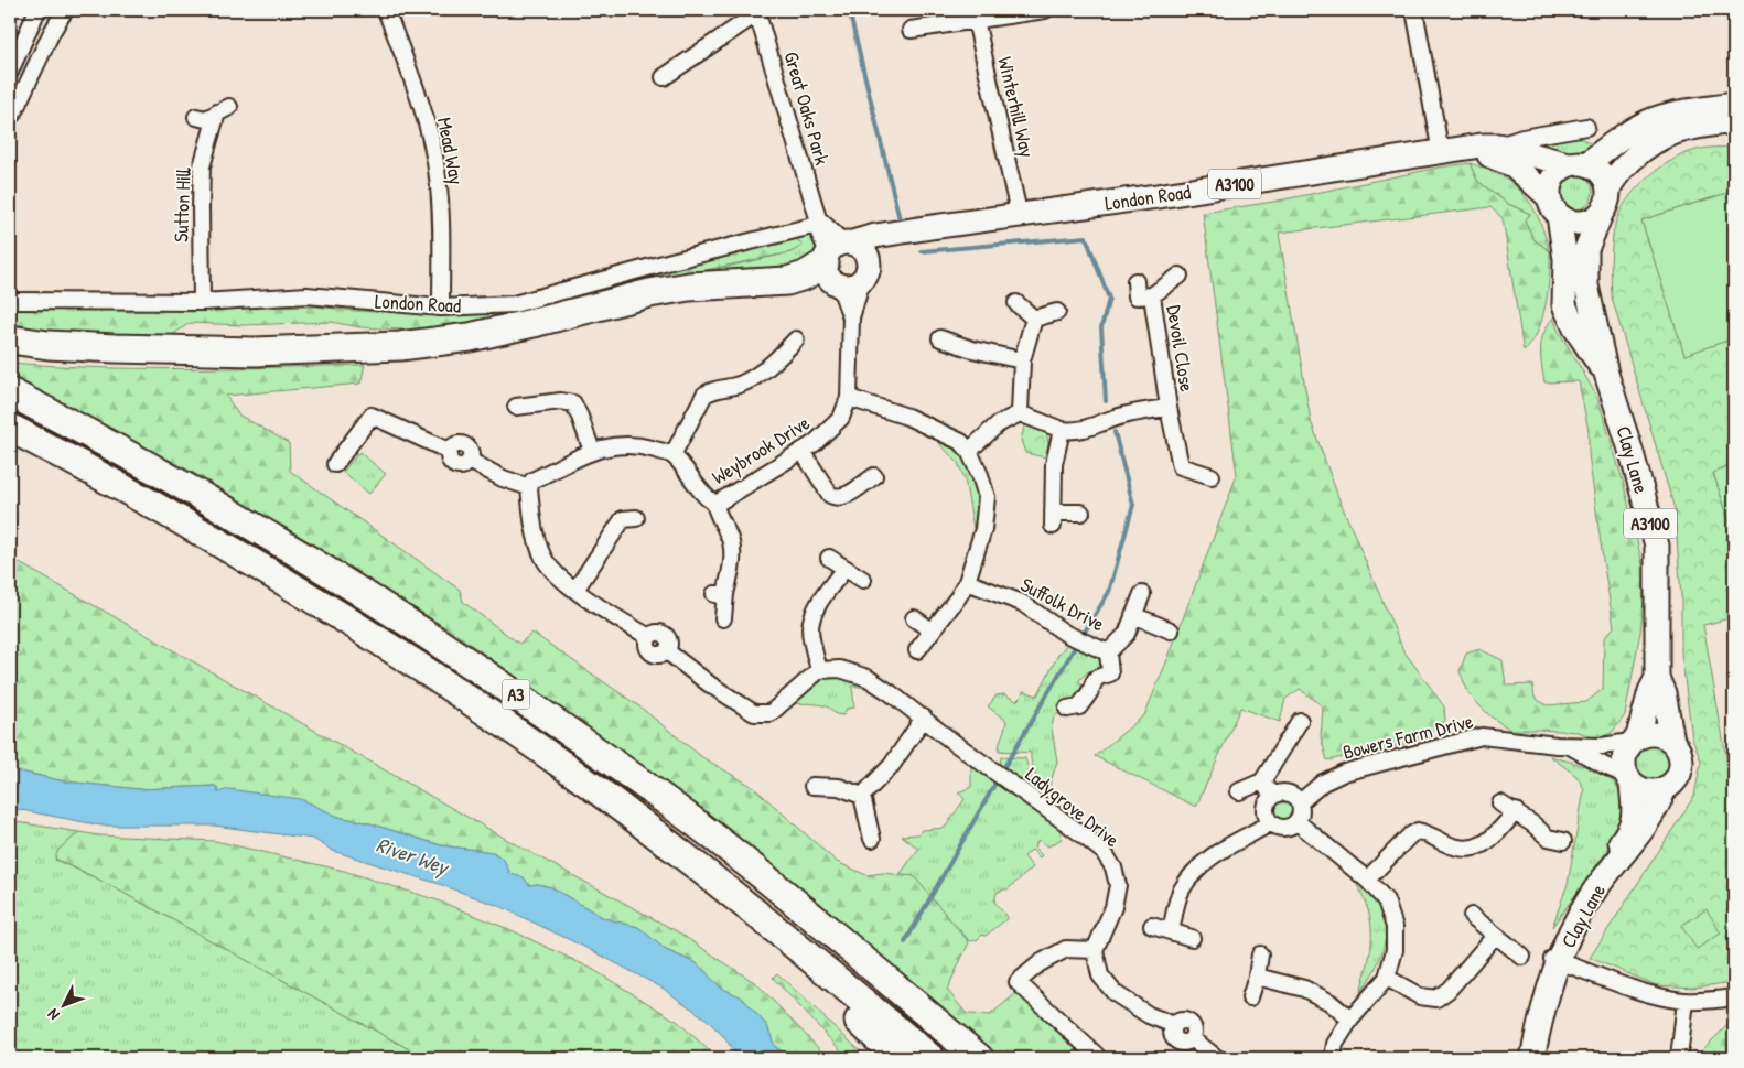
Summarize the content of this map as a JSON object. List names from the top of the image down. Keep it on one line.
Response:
{"streets":{"highway":["A3"],"main road":["A3100","London Road","Clay Lane"],"street":["Winterhill Way","Great Oaks Park","Mead Way","Sutton Hill","Devoil Close","Weybrook Drive","Suffolk Drive","Bowers Farm Drive","Ladygrove Drive"]},"crossings":[["Winterhill Way","London Road"],["Great Oaks Park","London Road"],["Great Oaks Park","Weybrook Drive"],["Mead Way","London Road"],["London Road","Sutton Hill"],["London Road","Weybrook Drive"],["London Road","Clay Lane"],["Clay Lane","Bowers Farm Drive"]],"water":["River Wey"],"north":"bottom left"}
